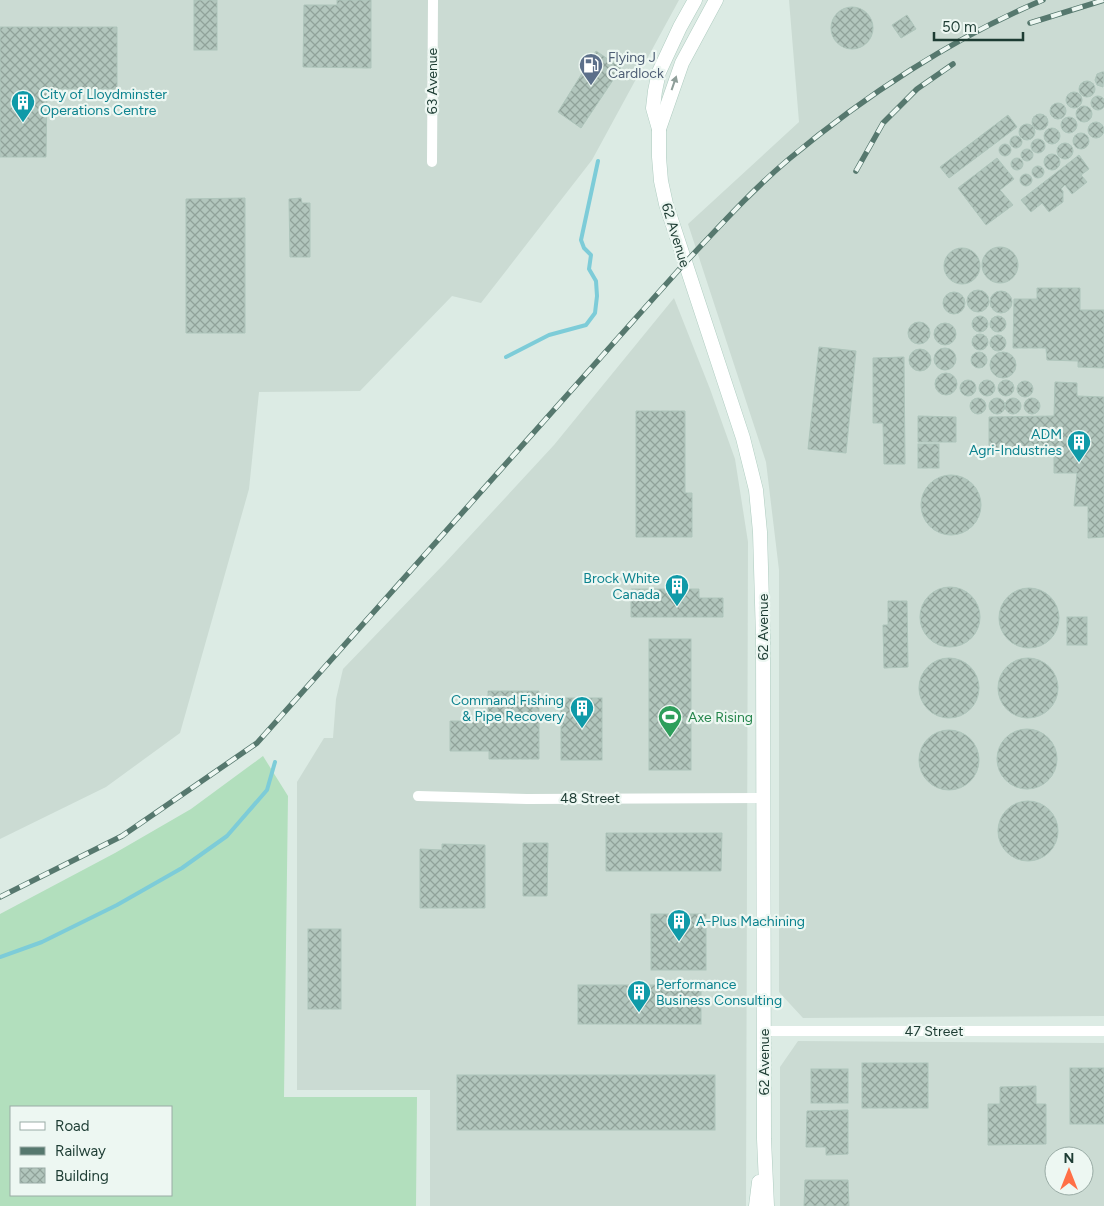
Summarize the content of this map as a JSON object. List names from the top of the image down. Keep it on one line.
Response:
{"streets":{"main road":["62 Avenue"],"street":["63 Avenue","48 Street","47 Street"]},"crossings":[["62 Avenue","48 Street"],["62 Avenue","47 Street"]],"places":{"fuel station":["Flying J Cardlock"],"building":["City of Lloydminster Operations Centre","ADM Agri-Industries","Brock White Canada","Command Fishing & Pipe Recovery","A-Plus Machining","Performance Business Consulting"],"sports":["Axe Rising"]},"legend":["Road","Railway","Building"],"scale_bar":"50 m","north":"top"}
